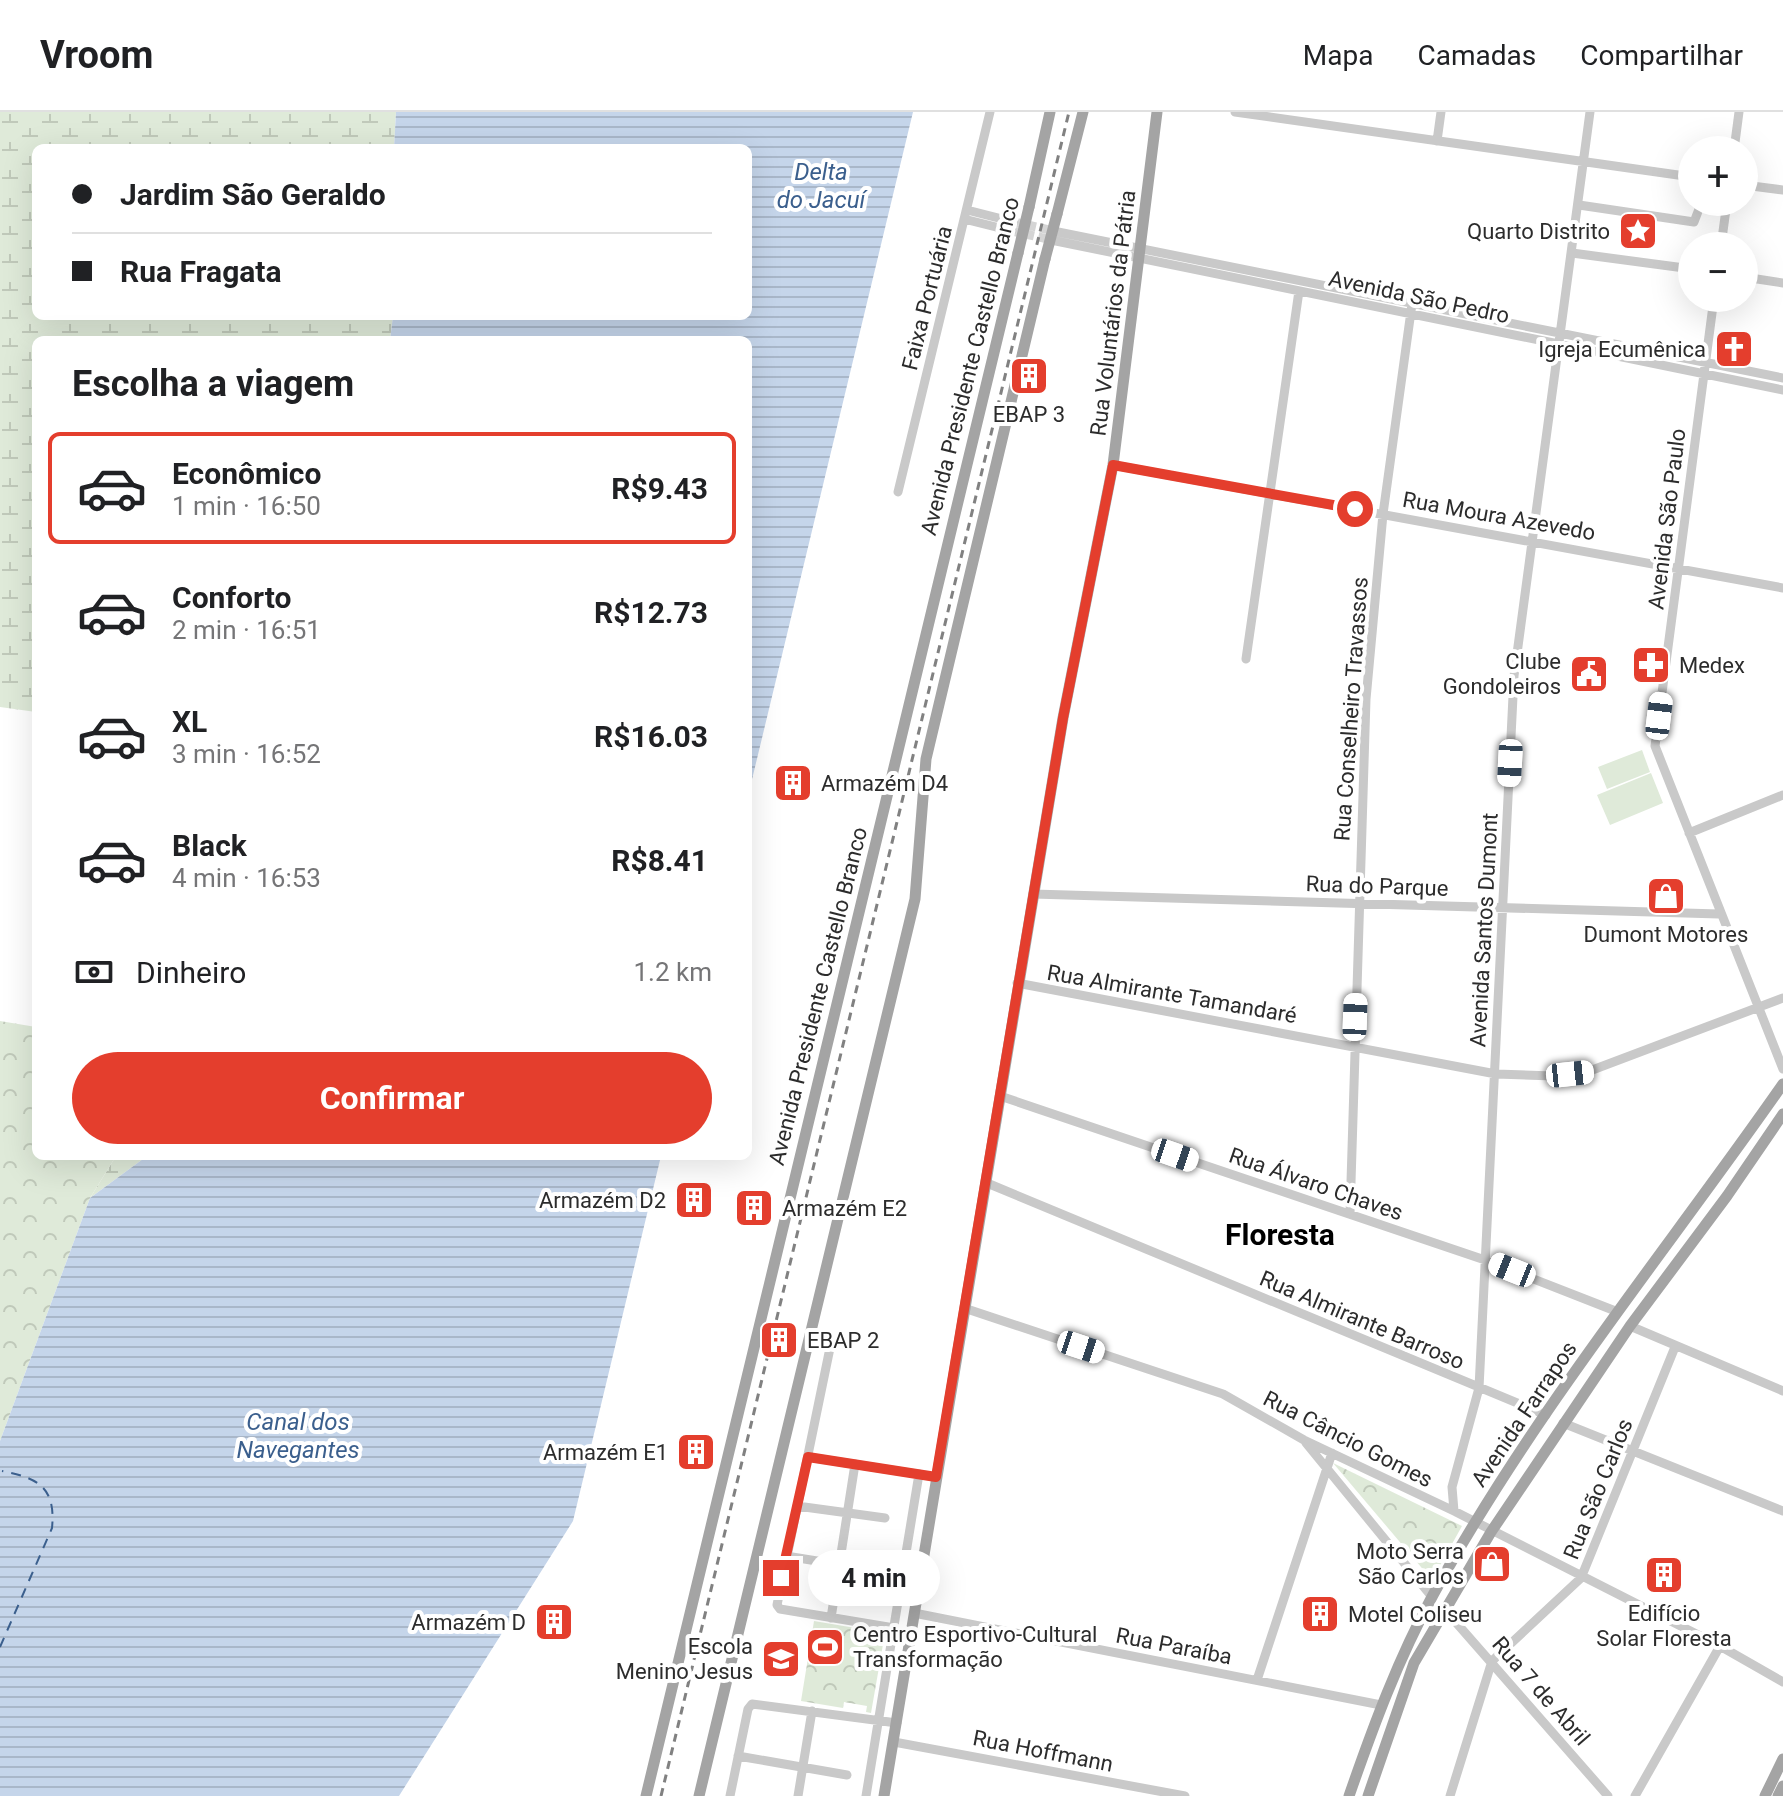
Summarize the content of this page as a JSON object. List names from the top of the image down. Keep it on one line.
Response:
{"streets":{"main road":["Rua Voluntários da Pátria","Avenida Presidente Castello Branco","Avenida Farrapos"],"street":["Avenida São Pedro","Faixa Portuária","Rua Moura Azevedo","Avenida São Paulo","Rua Conselheiro Travassos","Rua do Parque","Avenida Santos Dumont","Rua Almirante Tamandaré","Rua Álvaro Chaves","Rua Almirante Barroso","Rua Câncio Gomes","Rua São Carlos","Rua Paraíba","Rua 7 de Abril","Rua Hoffmann"]},"crossings":[["Avenida São Pedro","Rua Voluntários da Pátria"],["Avenida São Pedro","Avenida São Paulo"],["Avenida São Pedro","Rua Conselheiro Travassos"],["Avenida São Pedro","Avenida Santos Dumont"],["Rua Voluntários da Pátria","Rua Moura Azevedo"],["Rua Voluntários da Pátria","Rua do Parque"],["Rua Voluntários da Pátria","Rua Almirante Tamandaré"],["Rua Voluntários da Pátria","Rua Álvaro Chaves"],["Rua Voluntários da Pátria","Rua Almirante Barroso"],["Rua Voluntários da Pátria","Rua Câncio Gomes"],["Rua Voluntários da Pátria","Rua Paraíba"],["Rua Voluntários da Pátria","Rua Hoffmann"],["Rua Moura Azevedo","Avenida São Paulo"],["Rua Moura Azevedo","Rua Conselheiro Travassos"],["Rua Moura Azevedo","Avenida Santos Dumont"],["Rua Conselheiro Travassos","Rua do Parque"],["Rua Conselheiro Travassos","Rua Almirante Tamandaré"],["Rua Conselheiro Travassos","Rua Álvaro Chaves"],["Rua do Parque","Avenida Santos Dumont"],["Avenida Santos Dumont","Rua Almirante Tamandaré"],["Avenida Santos Dumont","Rua Álvaro Chaves"],["Avenida Santos Dumont","Rua Almirante Barroso"],["Avenida Santos Dumont","Rua Câncio Gomes"],["Rua Álvaro Chaves","Avenida Farrapos"],["Rua Almirante Barroso","Avenida Farrapos"],["Avenida Farrapos","Rua Câncio Gomes"],["Avenida Farrapos","Rua Paraíba"],["Avenida Farrapos","Rua 7 de Abril"],["Rua Câncio Gomes","Rua São Carlos"],["Rua São Carlos","Rua 7 de Abril"]],"districts":["Floresta"],"water":["Delta do Jacuí","Canal dos Navegantes"],"places":{"place":["Quarto Distrito"],"church":["Igreja Ecumênica"],"building":["EBAP 3","Armazém D4","Armazém D2","Armazém E2","EBAP 2","Armazém E1","Edifício Solar Floresta","Motel Coliseu","Armazém D"],"pharmacy":["Medex"],"public building":["Clube Gondoleiros"],"shop":["Dumont Motores","Moto Serra São Carlos"],"sports":["Centro Esportivo-Cultural Transformação"],"school or university":["Escola Menino Jesus"]},"page":{"header":"Vroom","nav":["Mapa","Camadas","Compartilhar"],"map_buttons":["+","−"],"banner":["Jardim São Geraldo","Rua Fragata"],"heading":"Escolha a viagem","list":[{"name":"Econômico","note":"1 min · 16:50","value":"R$9.43"},{"name":"Conforto","note":"2 min · 16:51","value":"R$12.73"},{"name":"XL","note":"3 min · 16:52","value":"R$16.03"},{"name":"Black","note":"4 min · 16:53","value":"R$8.41"}],"pay":["Dinheiro","1.2 km"],"buttons":"Confirmar","bubble":"4 min"}}
